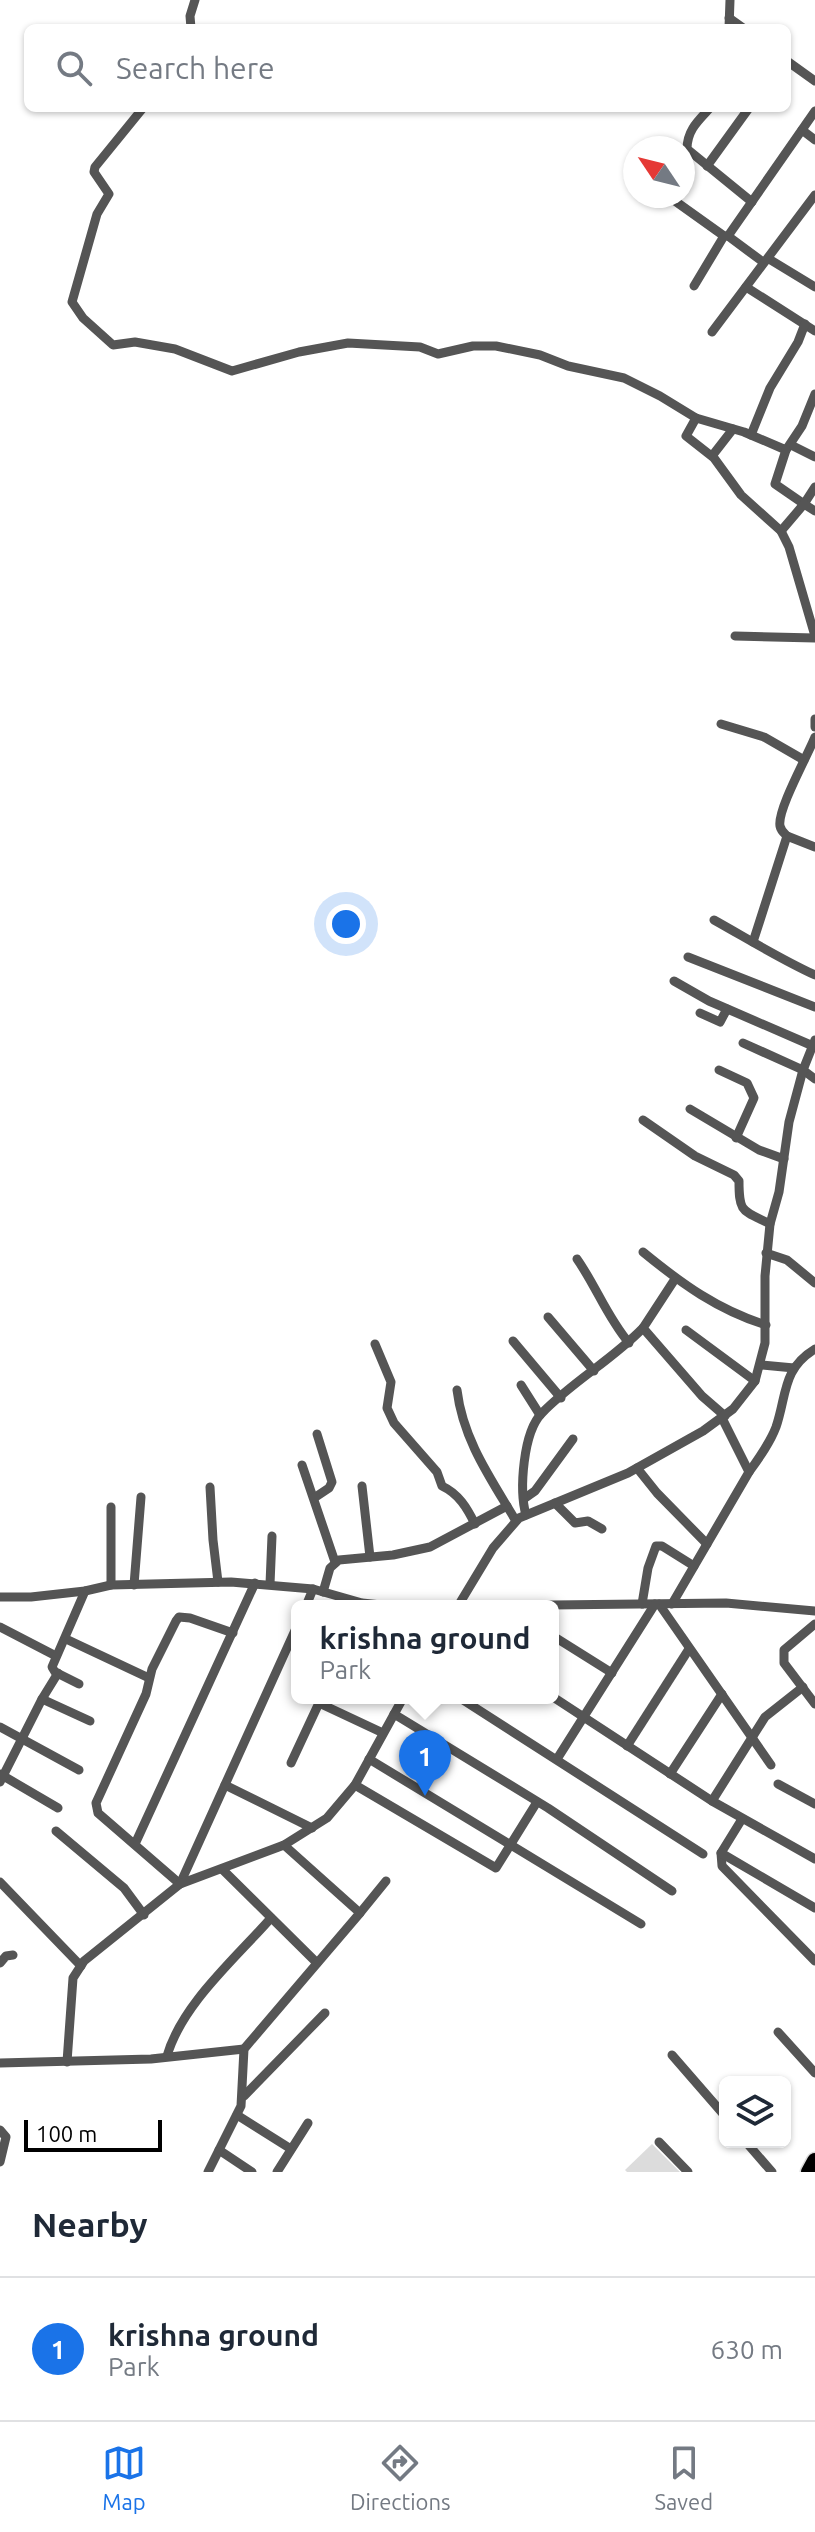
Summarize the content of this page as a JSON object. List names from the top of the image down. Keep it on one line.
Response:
{"scale_bar":"100 m","north":"top left","page":{"search":"Search here","popup":["krishna ground","Park"],"pins":"1","scale":"100 m","heading":"Nearby","list":[{"mark":"1","name":"krishna ground","note":"Park","value":"630 m"}],"nav":["Map","Directions","Saved"]}}
